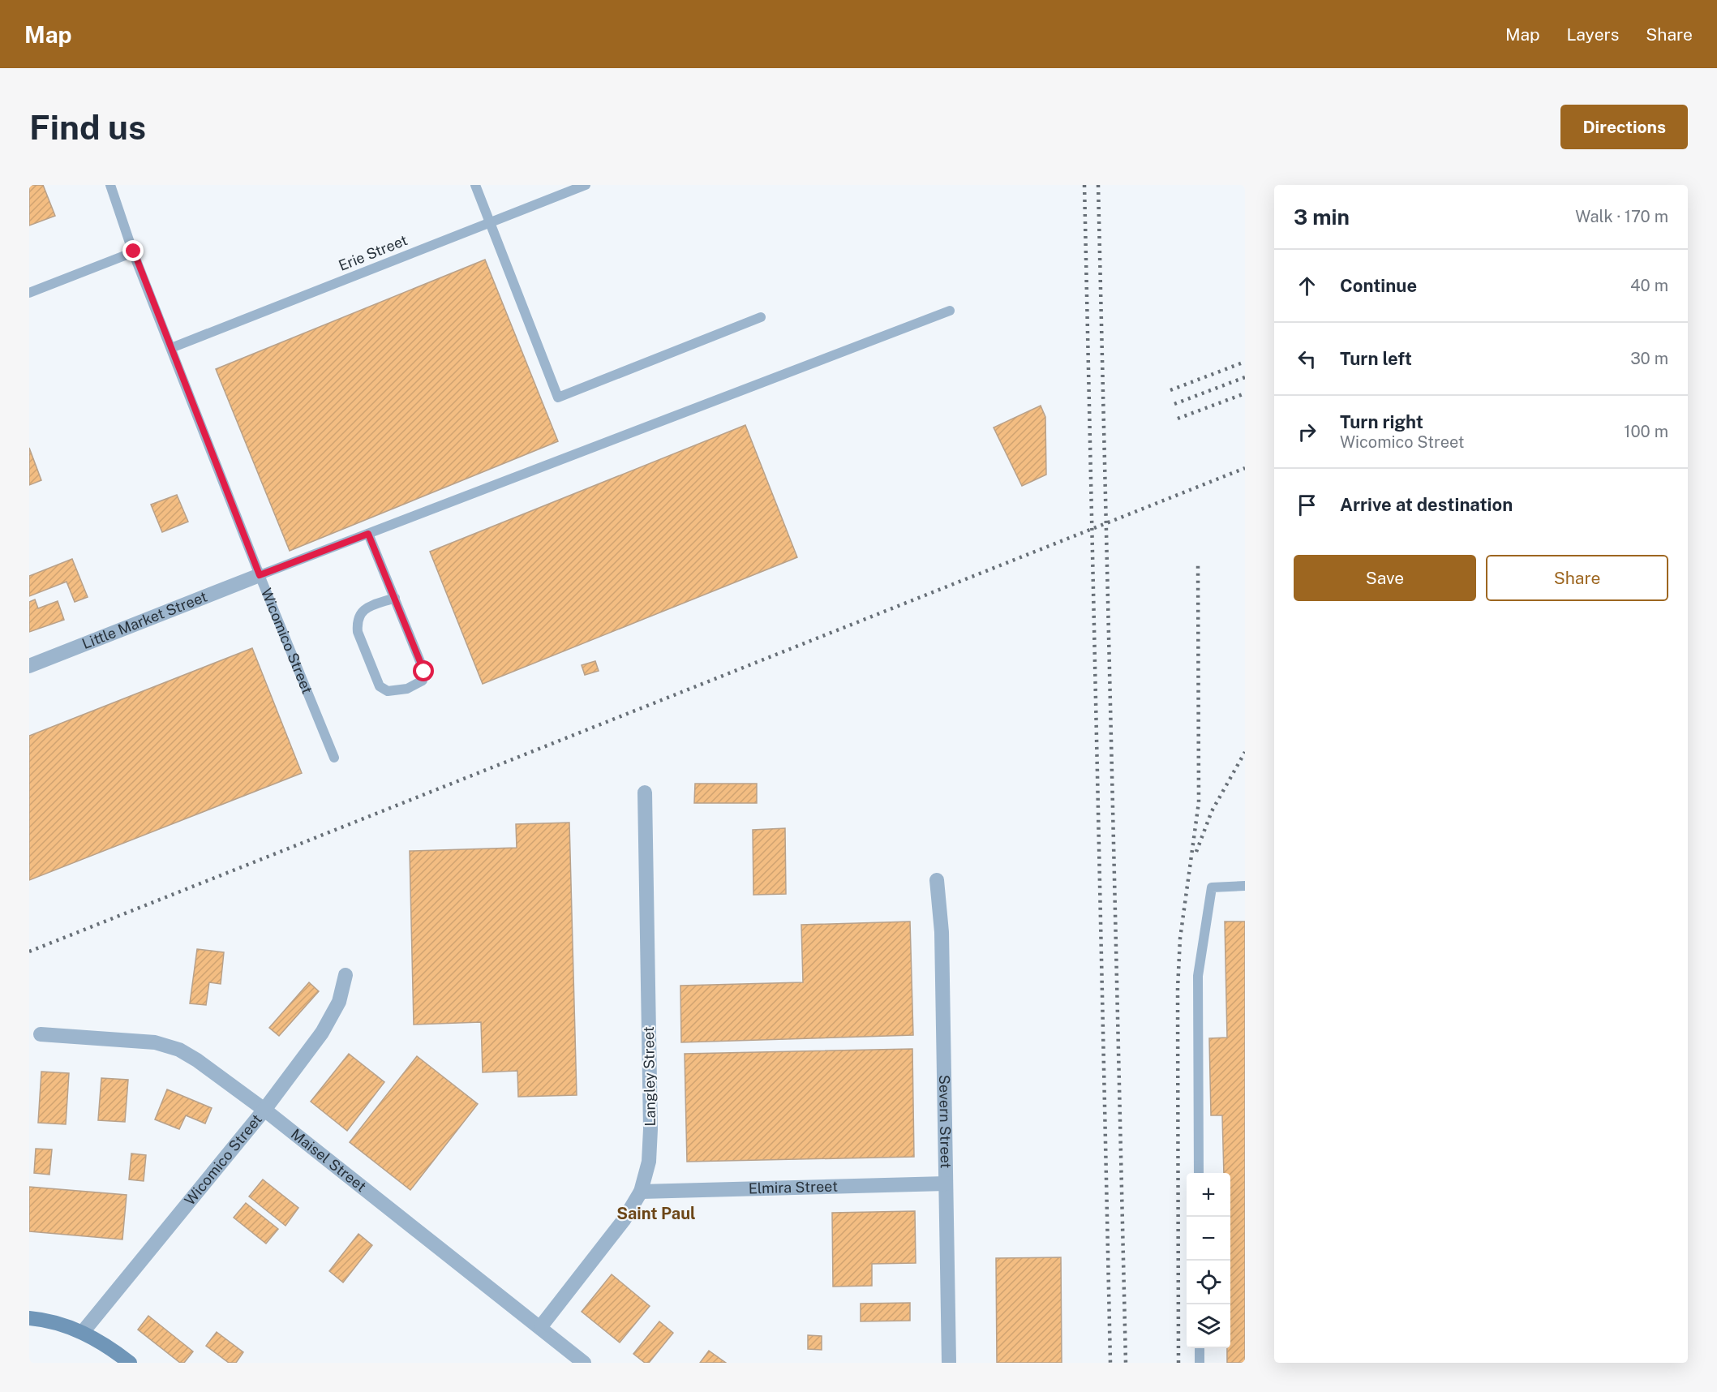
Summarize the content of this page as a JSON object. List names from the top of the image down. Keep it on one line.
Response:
{"streets":{"street":["Little Market Street","Wicomico Street","Langley Street","Severn Street","Maisel Street","Elmira Street"],"lane":["Erie Street"]},"crossings":[["Erie Street","Wicomico Street"],["Little Market Street","Wicomico Street"],["Wicomico Street","Maisel Street"],["Langley Street","Maisel Street"],["Langley Street","Elmira Street"],["Severn Street","Elmira Street"]],"districts":["Saint Paul"],"page":{"header":"Map","nav":["Map","Layers","Share"],"buttons":["Directions",["Save","Share"]],"title":"Find us","heading":["3 min","Walk · 170 m"],"list":[["Continue","40 m"],["Turn left","30 m"],["Turn right","Wicomico Street","100 m"],"Arrive at destination"],"map_buttons":["+","−"]}}
